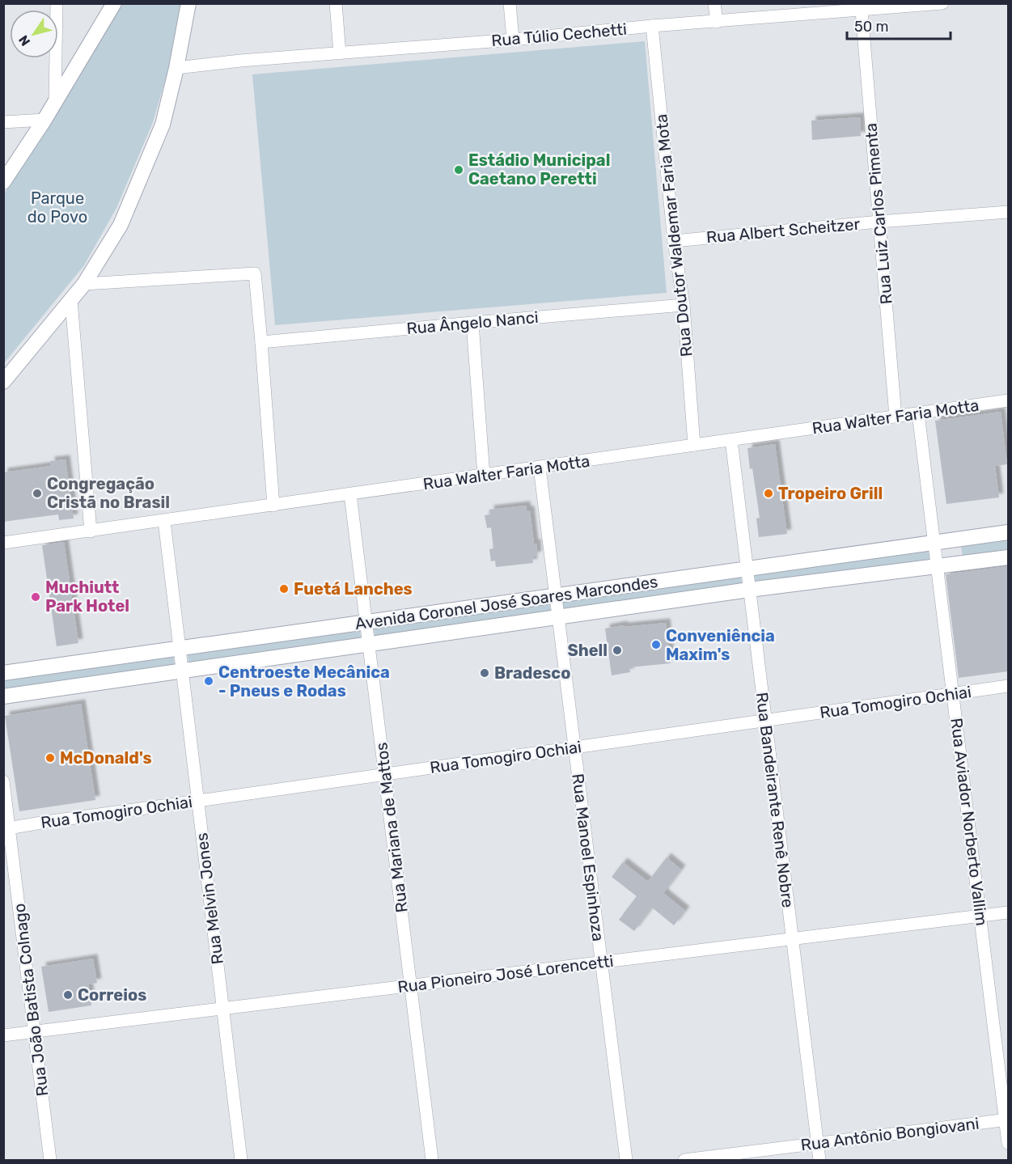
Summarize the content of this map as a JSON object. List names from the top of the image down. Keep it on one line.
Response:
{"streets":{"main road":["Avenida Coronel José Soares Marcondes"],"street":["Rua Túlio Cechetti","Rua Luiz Carlos Pimenta","Rua Albert Scheitzer","Rua Doutor Waldemar Faria Mota","Rua Ângelo Nanci","Rua Walter Faria Motta","Rua Tomogiro Ochiai","Rua Bandeirante Renê Nobre","Rua Aviador Norberto Vallim","Rua Mariana de Mattos","Rua Manoel Espinhoza","Rua Melvin Jones","Rua Pioneiro José Lorencetti","Rua João Batista Colnago","Rua Antônio Bongiovani"]},"crossings":[["Rua Túlio Cechetti","Rua Luiz Carlos Pimenta"],["Rua Túlio Cechetti","Rua Doutor Waldemar Faria Mota"],["Rua Luiz Carlos Pimenta","Rua Albert Scheitzer"],["Rua Luiz Carlos Pimenta","Rua Walter Faria Motta"],["Rua Albert Scheitzer","Rua Doutor Waldemar Faria Mota"],["Rua Doutor Waldemar Faria Mota","Rua Ângelo Nanci"],["Rua Doutor Waldemar Faria Mota","Rua Walter Faria Motta"],["Rua Walter Faria Motta","Rua Bandeirante Renê Nobre"],["Rua Walter Faria Motta","Rua Aviador Norberto Vallim"],["Rua Walter Faria Motta","Rua Mariana de Mattos"],["Rua Walter Faria Motta","Rua Manoel Espinhoza"],["Rua Walter Faria Motta","Rua Melvin Jones"],["Avenida Coronel José Soares Marcondes","Rua Bandeirante Renê Nobre"],["Avenida Coronel José Soares Marcondes","Rua Aviador Norberto Vallim"],["Avenida Coronel José Soares Marcondes","Rua Mariana de Mattos"],["Avenida Coronel José Soares Marcondes","Rua Manoel Espinhoza"],["Avenida Coronel José Soares Marcondes","Rua Melvin Jones"],["Rua Tomogiro Ochiai","Rua Bandeirante Renê Nobre"],["Rua Tomogiro Ochiai","Rua Aviador Norberto Vallim"],["Rua Tomogiro Ochiai","Rua Mariana de Mattos"],["Rua Tomogiro Ochiai","Rua Manoel Espinhoza"],["Rua Tomogiro Ochiai","Rua Melvin Jones"],["Rua Tomogiro Ochiai","Rua João Batista Colnago"],["Rua Bandeirante Renê Nobre","Rua Pioneiro José Lorencetti"],["Rua Bandeirante Renê Nobre","Rua Antônio Bongiovani"],["Rua Aviador Norberto Vallim","Rua Pioneiro José Lorencetti"],["Rua Aviador Norberto Vallim","Rua Antônio Bongiovani"],["Rua Mariana de Mattos","Rua Pioneiro José Lorencetti"],["Rua Manoel Espinhoza","Rua Pioneiro José Lorencetti"],["Rua Melvin Jones","Rua Pioneiro José Lorencetti"],["Rua Pioneiro José Lorencetti","Rua João Batista Colnago"]],"parks":["Parque do Povo"],"places":["Estádio Municipal Caetano Peretti","Congregação Cristã no Brasil","Tropeiro Grill","Fuetá Lanches","Muchiutt Park Hotel","Conveniência Maxim's","Shell","Bradesco","Centroeste Mecânica - Pneus e Rodas","McDonald's","Correios"],"scale_bar":"50 m","north":"bottom left"}
